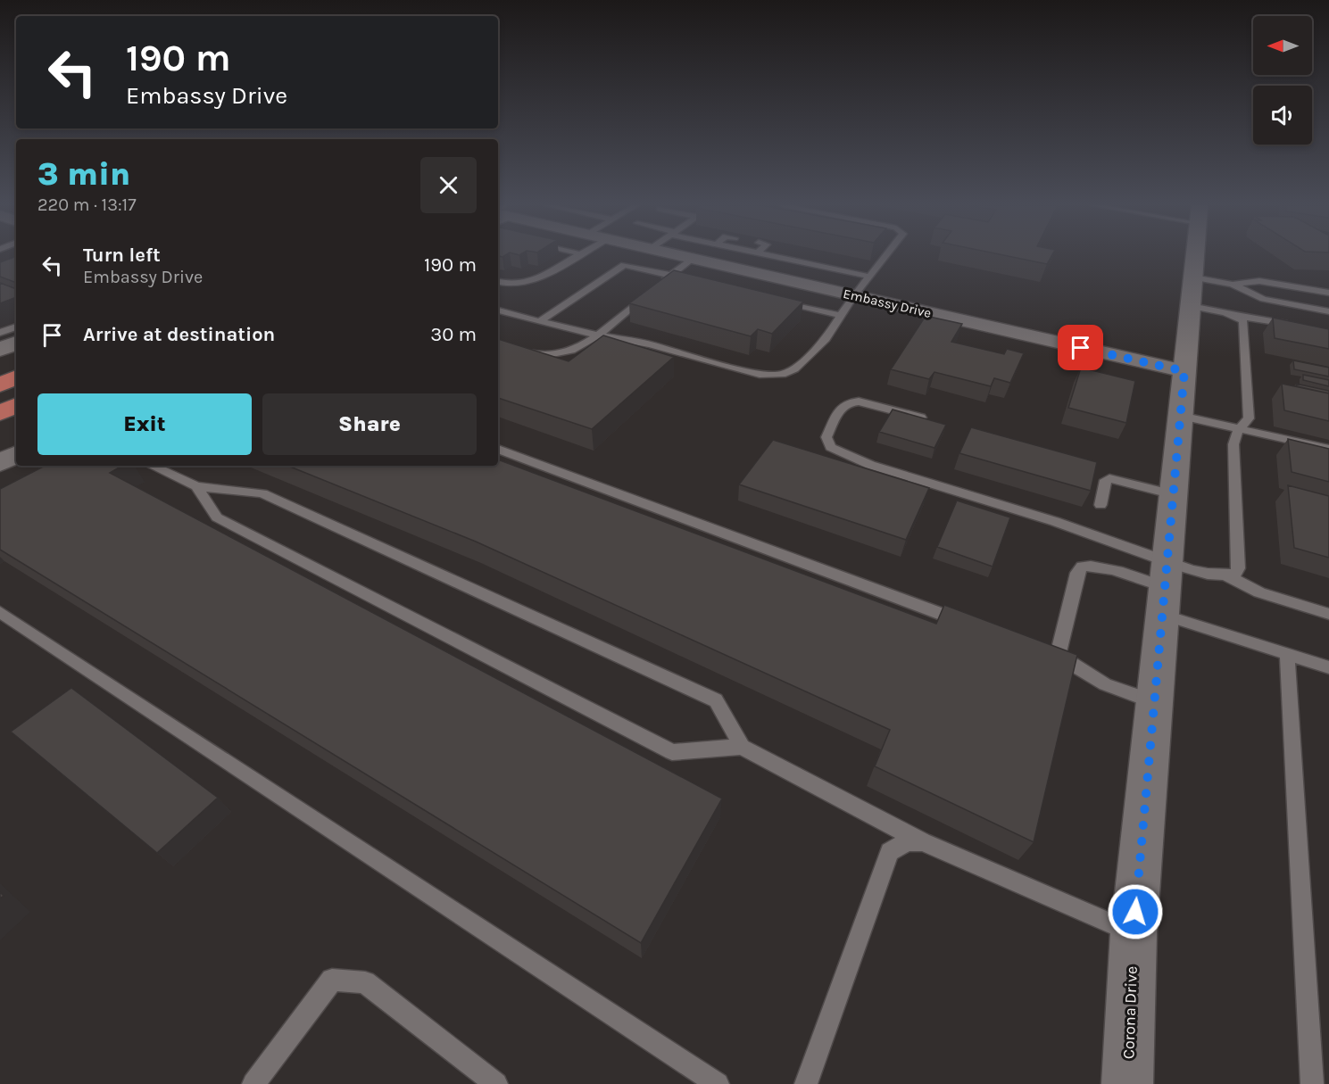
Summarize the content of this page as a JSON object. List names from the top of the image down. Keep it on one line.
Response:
{"streets":{"street":["Embassy Drive","Corona Drive"]},"crossings":[["Embassy Drive","Corona Drive"]],"north":"left","page":{"turn":["190 m","Embassy Drive"],"heading":["3 min","220 m · 13:17"],"list":[{"name":"Turn left","note":"Embassy Drive","value":"190 m"},{"name":"Arrive at destination","value":"30 m"}],"buttons":["Exit","Share"]}}
